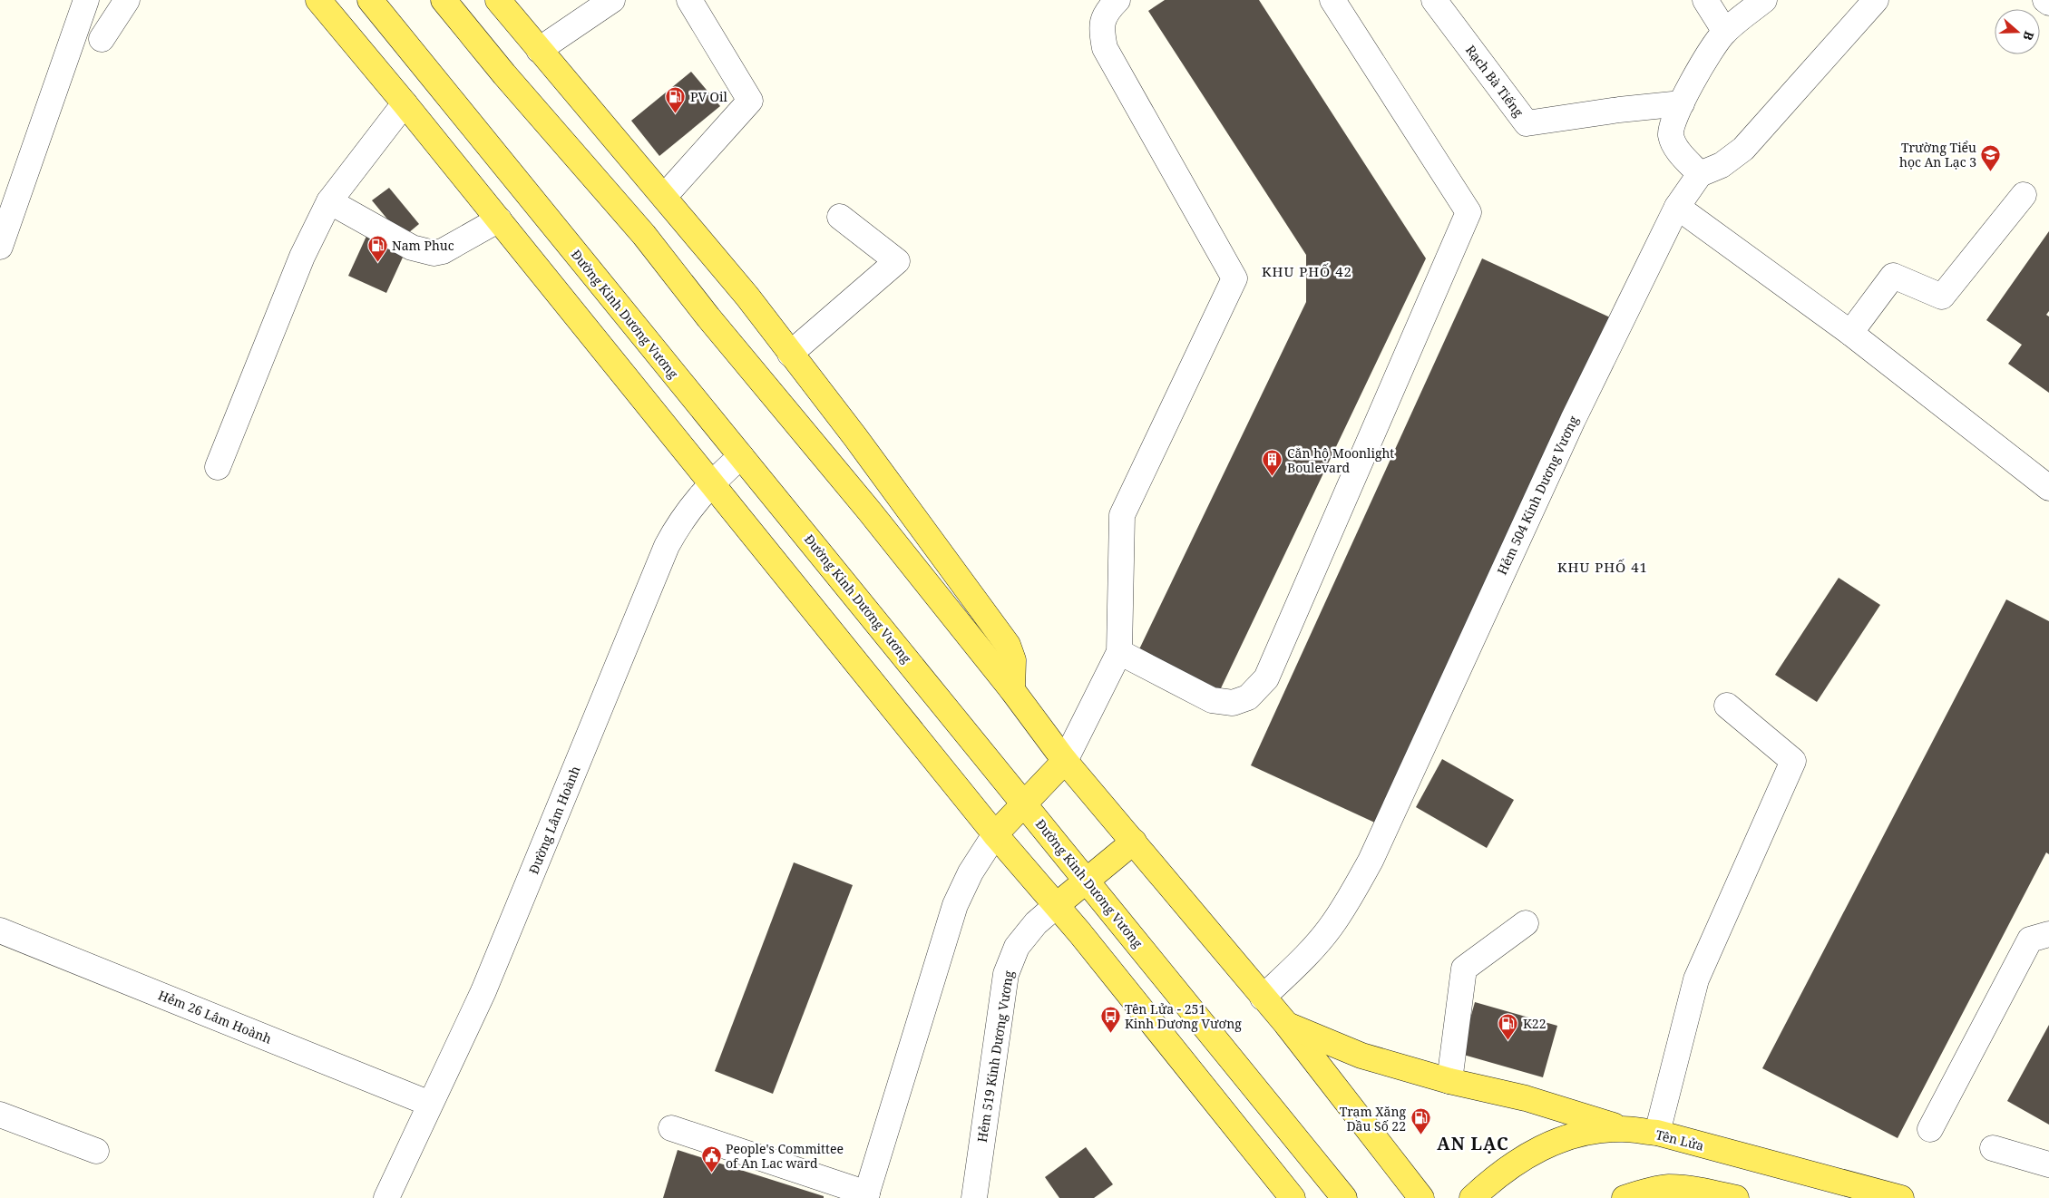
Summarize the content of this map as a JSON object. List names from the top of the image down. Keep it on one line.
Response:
{"streets":{"main road":["Đường Kinh Dương Vương","Tên Lửa"],"street":["Rạch Bà Tiếng","Hẻm 504 Kinh Dương Vương","Đường Lâm Hoành","Hẻm 26 Lâm Hoành","Hẻm 519 Kinh Dương Vương"]},"crossings":[["Đường Kinh Dương Vương","Đường Lâm Hoành"],["Đường Lâm Hoành","Hẻm 26 Lâm Hoành"]],"districts":["KHU PHỐ 42","KHU PHỐ 41","AN LẠC"],"places":{"fuel station":["PV Oil","Nam Phuc","K22","Trạm Xăng Dầu Số 22"],"school or university":["Trường Tiểu học An Lạc 3"],"building":["Căn hộ Moonlight Boulevard"],"bus stop":["Tên Lửa - 251 Kinh Dương Vương"],"public building":["People's Committee of An Lac ward"]},"north":"right"}
